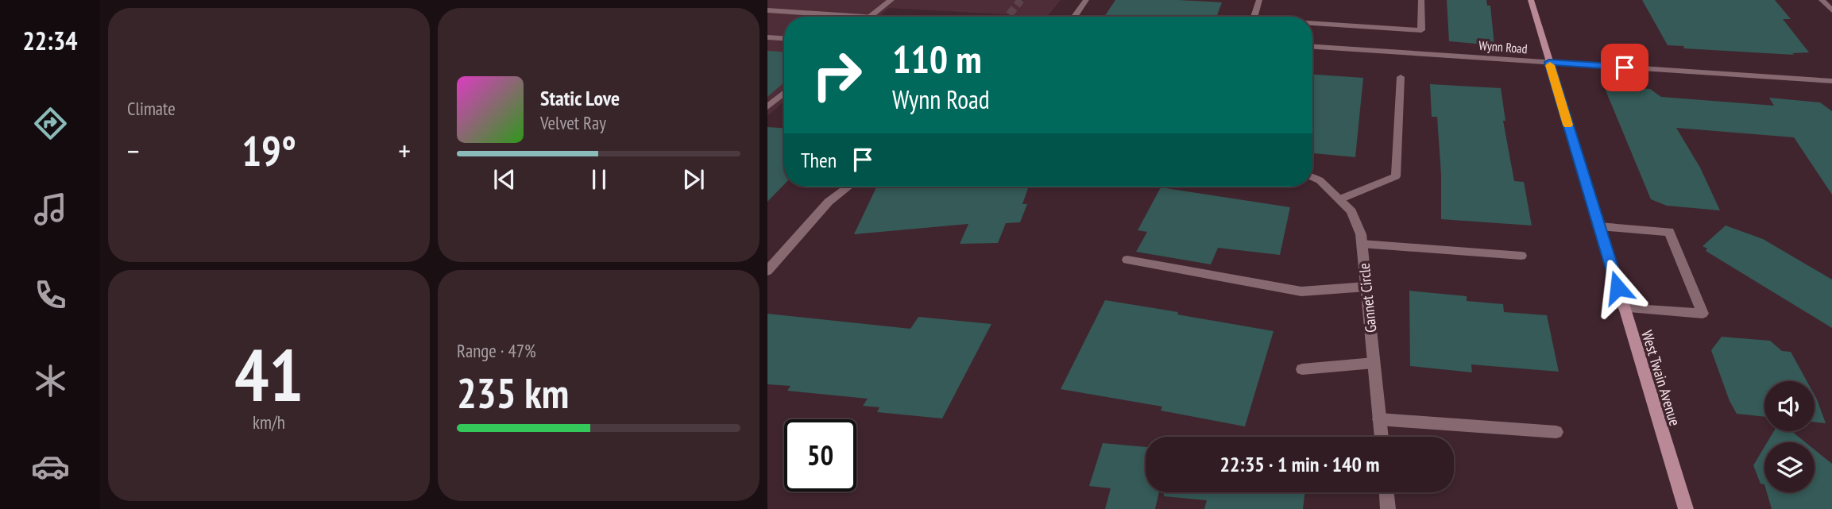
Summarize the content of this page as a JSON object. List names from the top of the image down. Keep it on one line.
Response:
{"streets":{"main road":["West Twain Avenue"],"street":["Wynn Road","Gannet Circle"]},"crossings":[["Wynn Road","West Twain Avenue"]],"page":{"tabs":"22:34","tile":["Climate",["41","km/h"],["Range · 47%","235 km"]],"turn":["110 m","Wynn Road"],"song":["Static Love","Velvet Ray"],"heat":["−","19°","+"],"then":"Then","limit":"50","trip":"22:35 · 1 min · 140 m"}}
